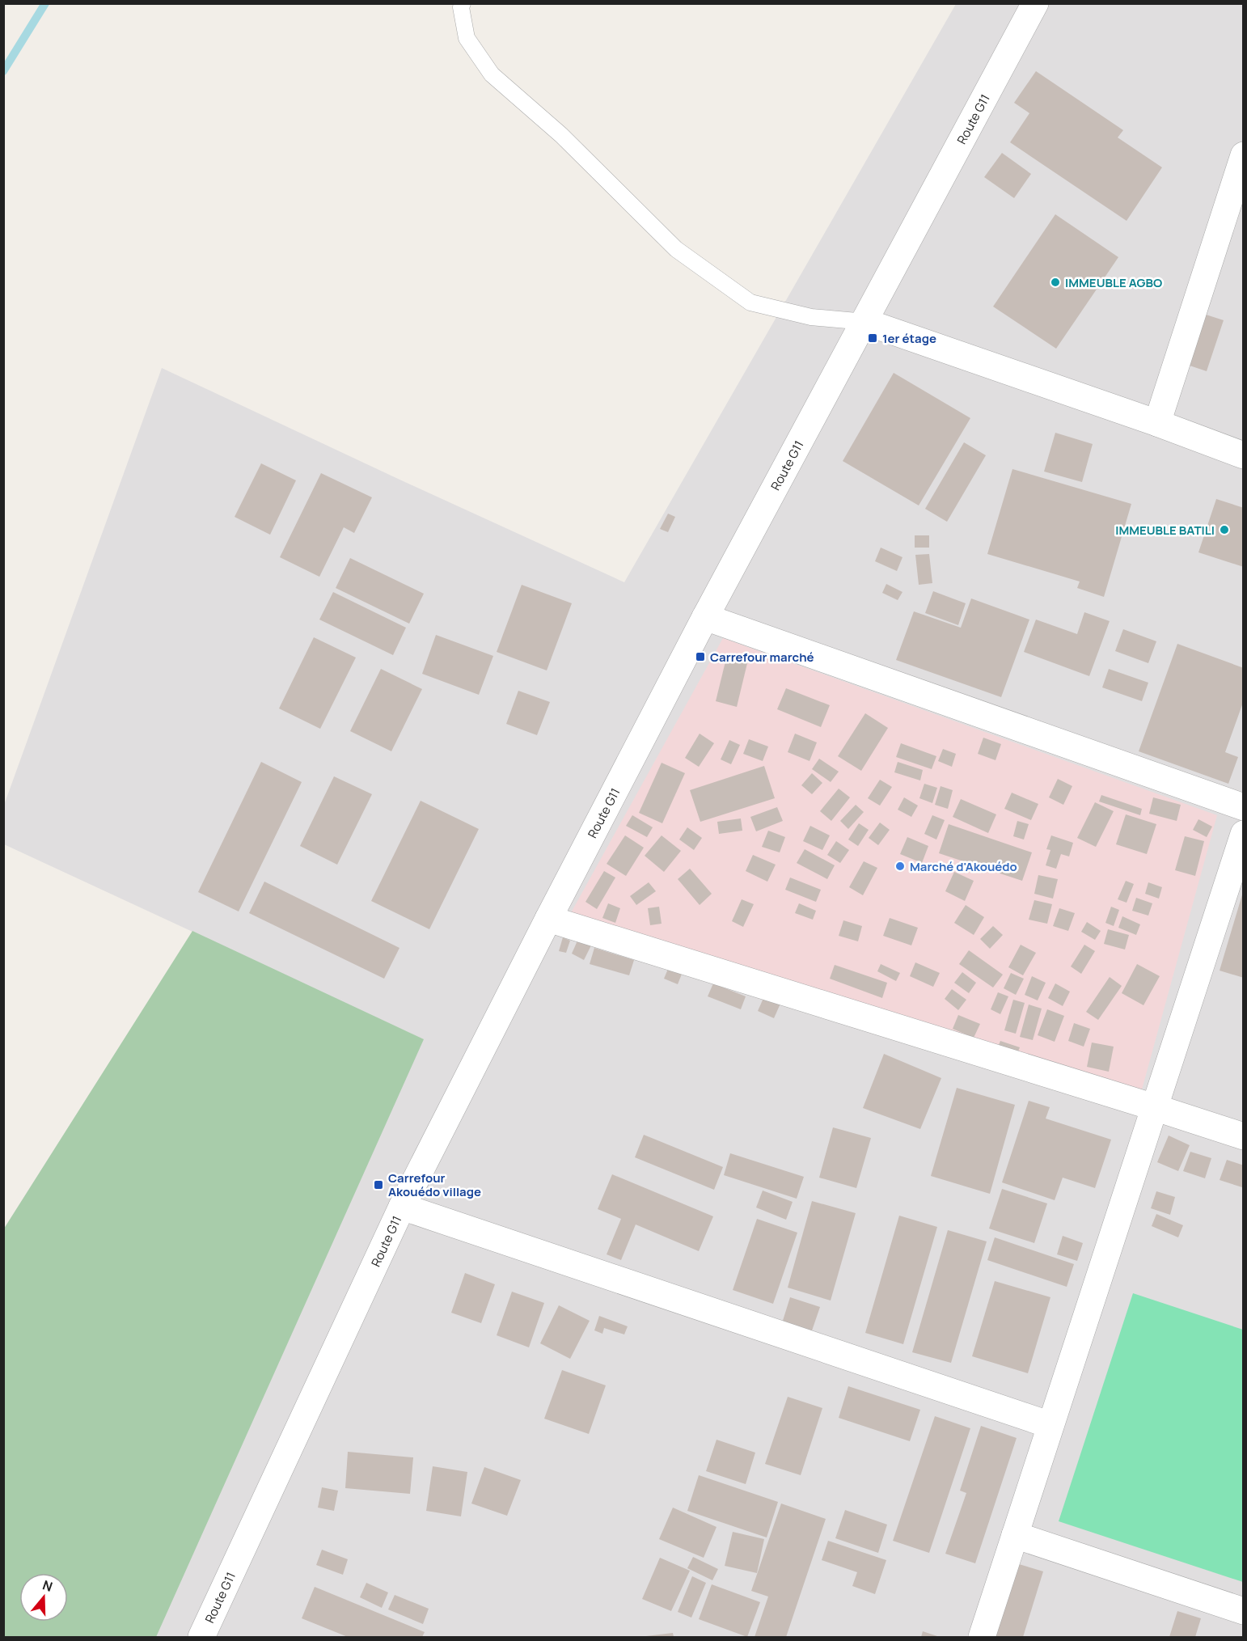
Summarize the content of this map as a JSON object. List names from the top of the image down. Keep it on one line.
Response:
{"streets":{"street":["Route G11"]},"places":{"other":["IMMEUBLE AGBO","IMMEUBLE BATILI","Marché d'Akouédo"],"transit":["1er étage","Carrefour marché","Carrefour Akouédo village"]},"north":"top"}
